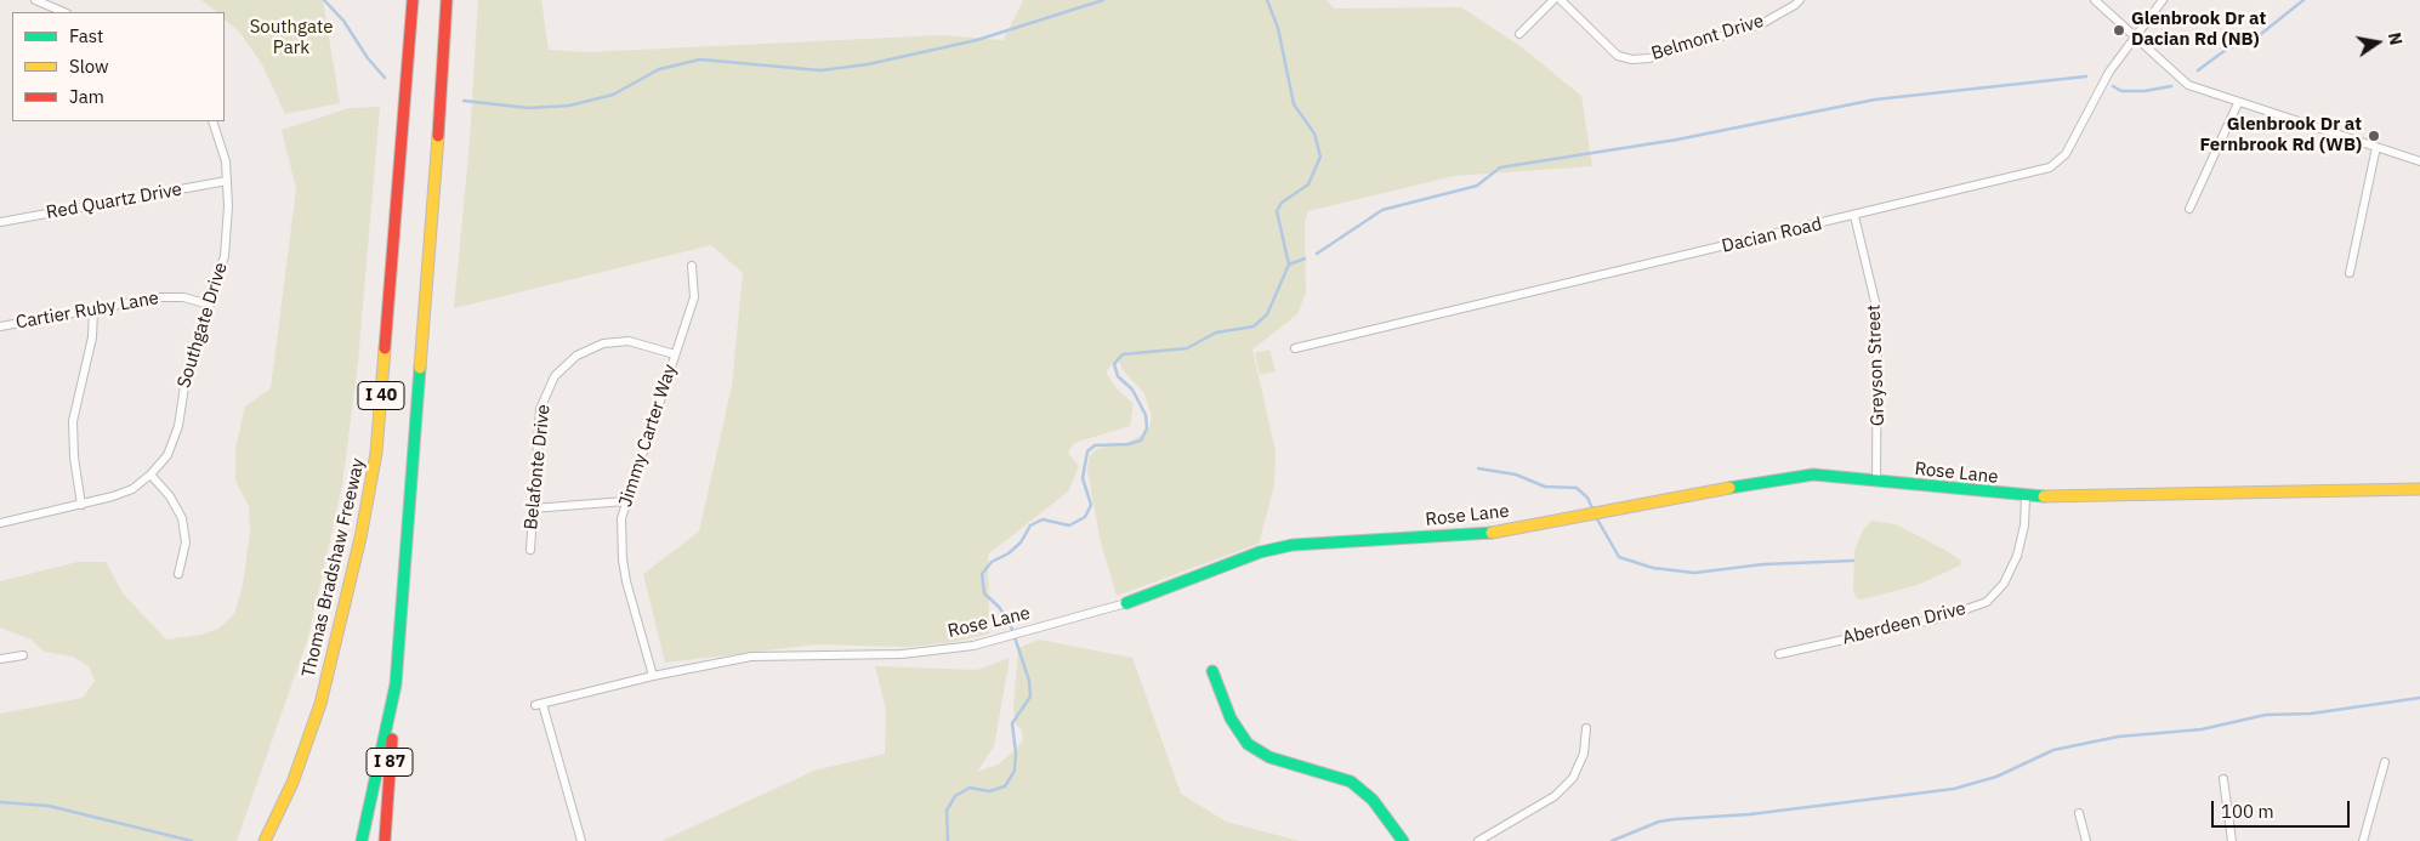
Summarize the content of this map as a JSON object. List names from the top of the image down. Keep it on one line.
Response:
{"streets":{"main road":["I 40","Rose Lane","Thomas Bradshaw Freeway","I 87"],"street":["Belmont Drive","Red Quartz Drive","Dacian Road","Cartier Ruby Lane","Southgate Drive","Greyson Street","Jimmy Carter Way","Belafonte Drive","Aberdeen Drive"]},"crossings":[["Red Quartz Drive","Southgate Drive"],["Dacian Road","Greyson Street"],["Cartier Ruby Lane","Southgate Drive"],["Greyson Street","Rose Lane"],["I 40","I 87"],["Jimmy Carter Way","Belafonte Drive"],["Jimmy Carter Way","Rose Lane"],["Rose Lane","Aberdeen Drive"]],"parks":["Southgate Park"],"places":["Glenbrook Dr at Dacian Rd (NB)","Glenbrook Dr at Fernbrook Rd (WB)"],"legend":["Fast","Slow","Jam"],"scale_bar":"100 m","north":"right"}
